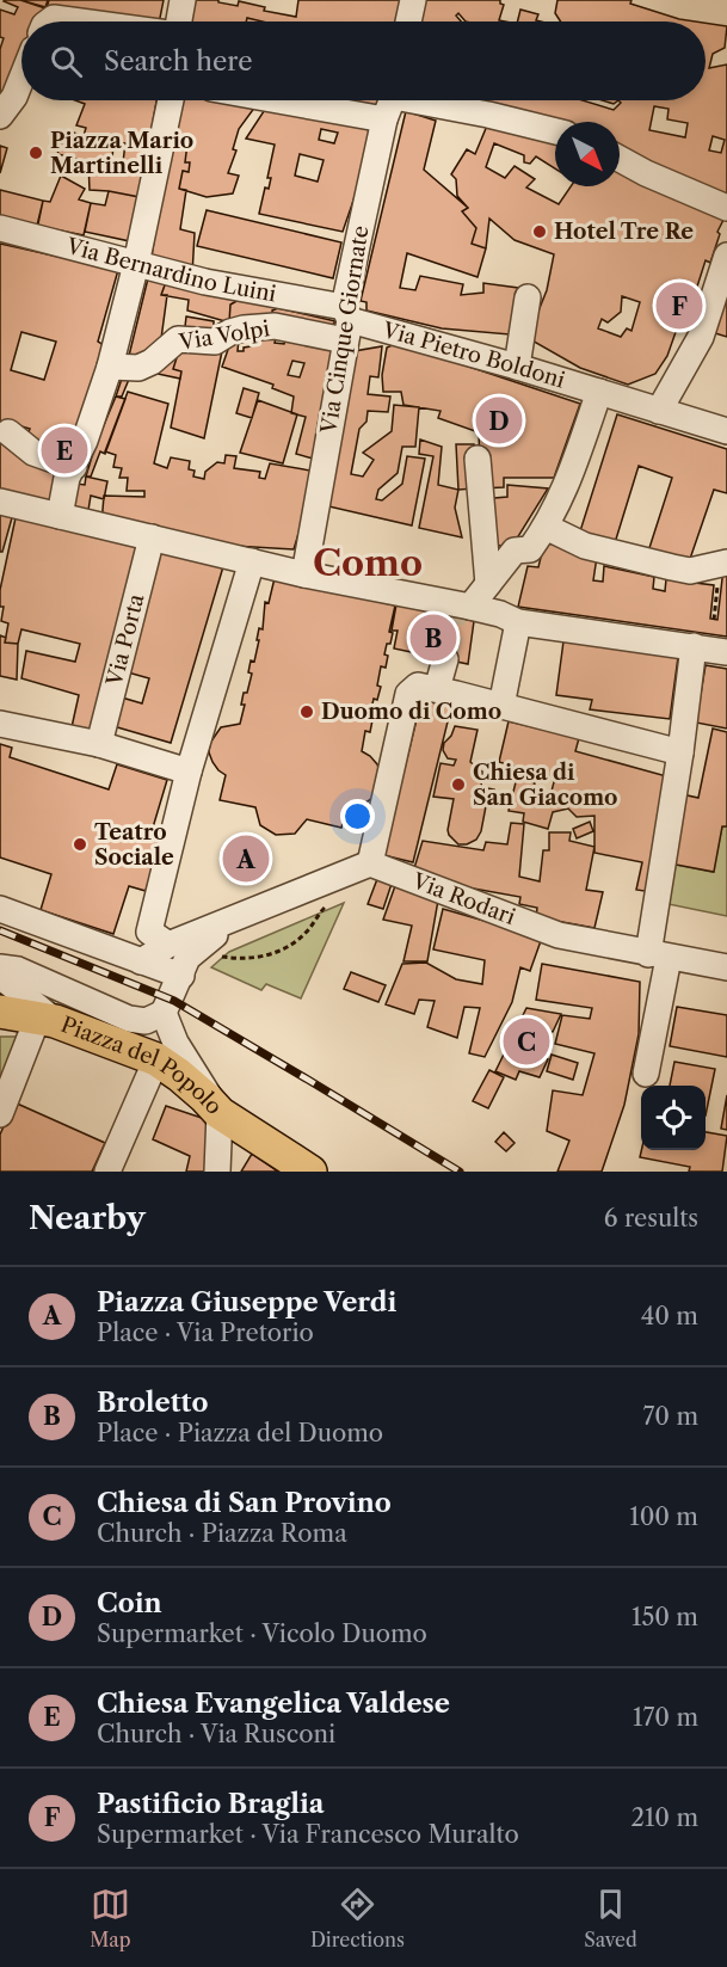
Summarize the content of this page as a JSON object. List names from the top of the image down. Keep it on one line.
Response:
{"streets":{"main road":["Piazza del Popolo"],"street":["Via Bernardino Luini","Via Cinque Giornate","Via Volpi","Via Pietro Boldoni","Via Porta","Via Rodari"]},"crossings":[["Via Bernardino Luini","Via Cinque Giornate"],["Via Bernardino Luini","Via Volpi"],["Via Bernardino Luini","Via Pietro Boldoni"],["Via Cinque Giornate","Via Volpi"],["Via Cinque Giornate","Via Pietro Boldoni"],["Via Volpi","Via Pietro Boldoni"]],"districts":["Como"],"places":["Piazza Mario Martinelli","Hotel Tre Re","Duomo di Como","Chiesa di San Giacomo","Teatro Sociale"],"north":"bottom right","page":{"search":"Search here","pins":["F","D","E","B","A","C"],"heading":["Nearby","6 results"],"list":[{"mark":"A","name":"Piazza Giuseppe Verdi","note":"Place · Via Pretorio","value":"40 m"},{"mark":"B","name":"Broletto","note":"Place · Piazza del Duomo","value":"70 m"},{"mark":"C","name":"Chiesa di San Provino","note":"Church · Piazza Roma","value":"100 m"},{"mark":"D","name":"Coin","note":"Supermarket · Vicolo Duomo","value":"150 m"},{"mark":"E","name":"Chiesa Evangelica Valdese","note":"Church · Via Rusconi","value":"170 m"},{"mark":"F","name":"Pastificio Braglia","note":"Supermarket · Via Francesco Muralto","value":"210 m"}],"nav":["Map","Directions","Saved"]}}
